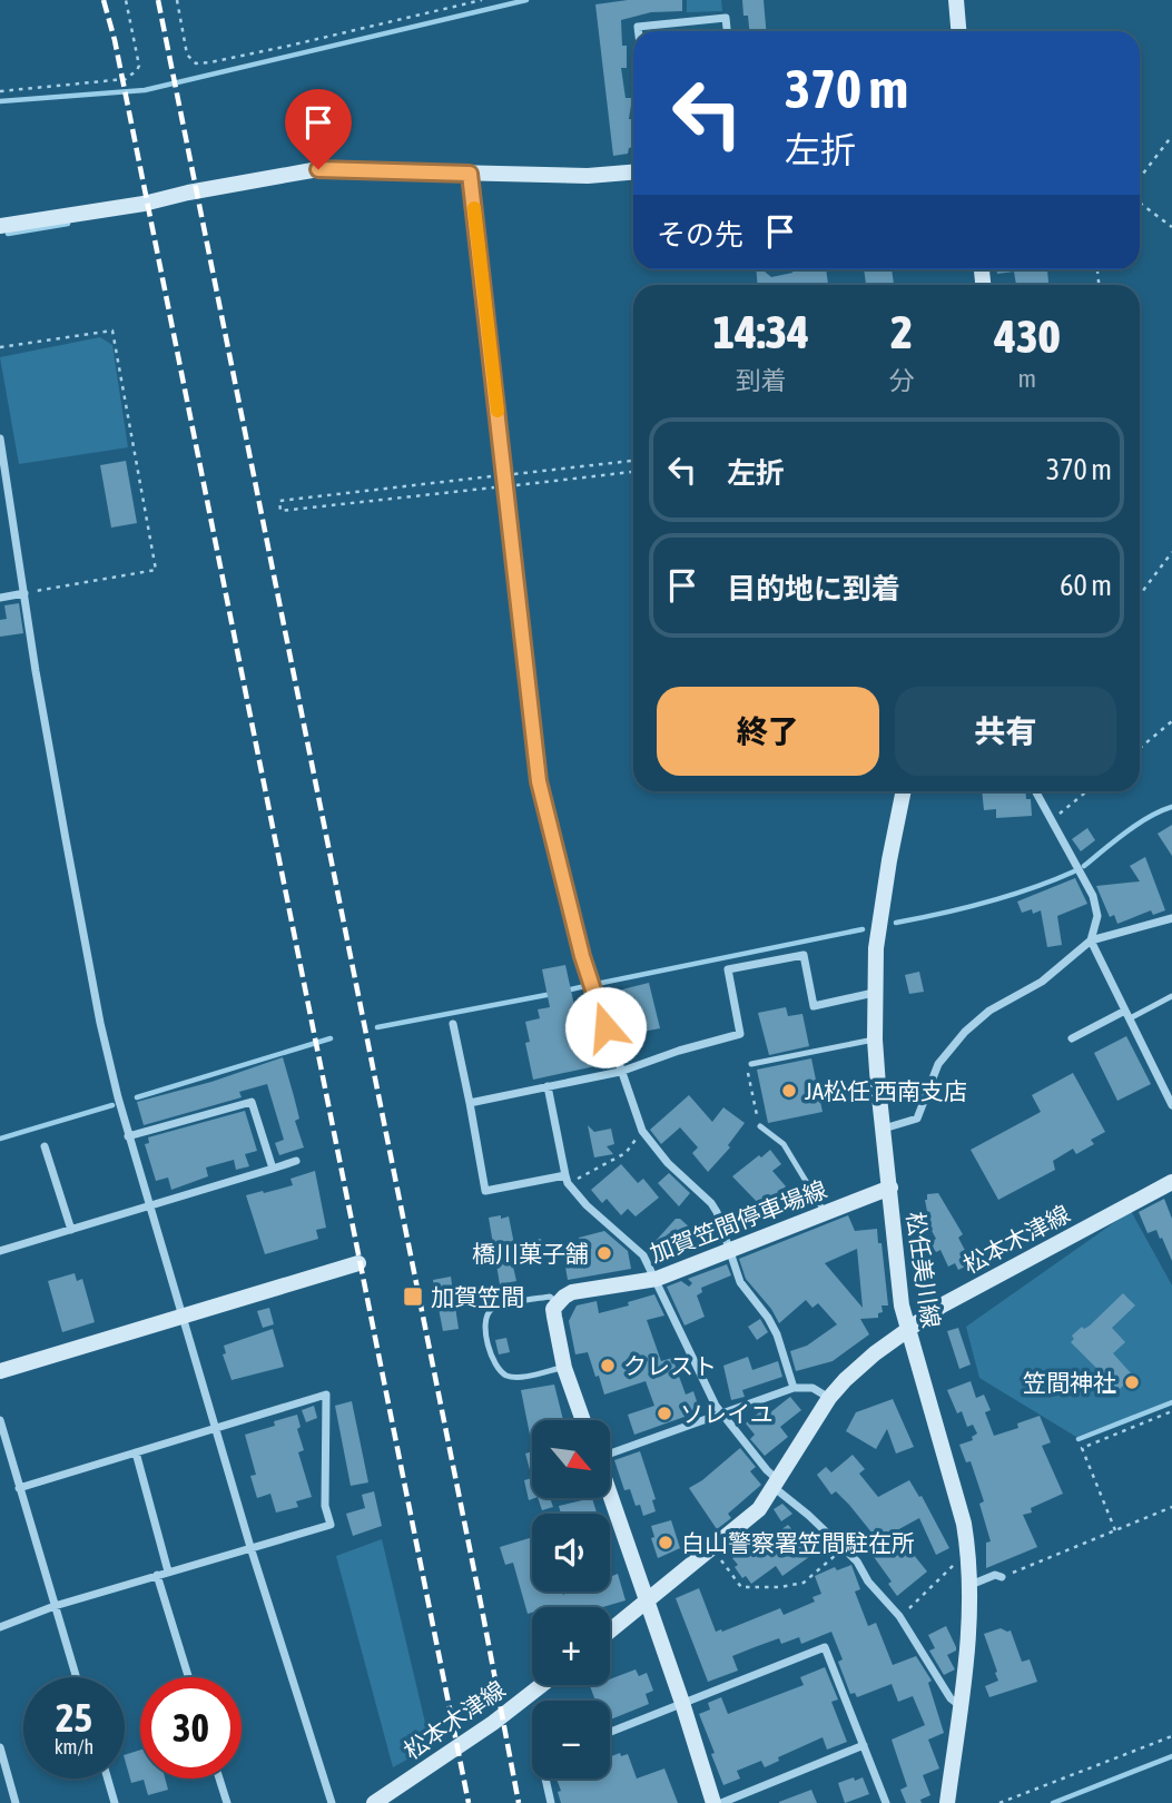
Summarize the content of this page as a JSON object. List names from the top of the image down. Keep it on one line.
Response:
{"streets":{"main road":["加賀笠間停車場線","松本木津線","松任美川線"]},"crossings":[["加賀笠間停車場線","松任美川線"],["松本木津線","松任美川線"]],"places":{"other":["JA松任 西南支店","橋川菓子舗","クレスト","笠間神社","ソレイユ","白山警察署笠間駐在所"],"transit":["加賀笠間"]},"north":"bottom right","page":{"turn":["370 m","左折"],"then":"その先","eta":["14:34","到着","2","分","430","m"],"list":[{"name":"左折","value":"370 m"},{"name":"目的地に到着","value":"60 m"}],"buttons":["終了","共有"],"map_buttons":["+","−"],"speed":"25 km/h","limit":"30"}}
